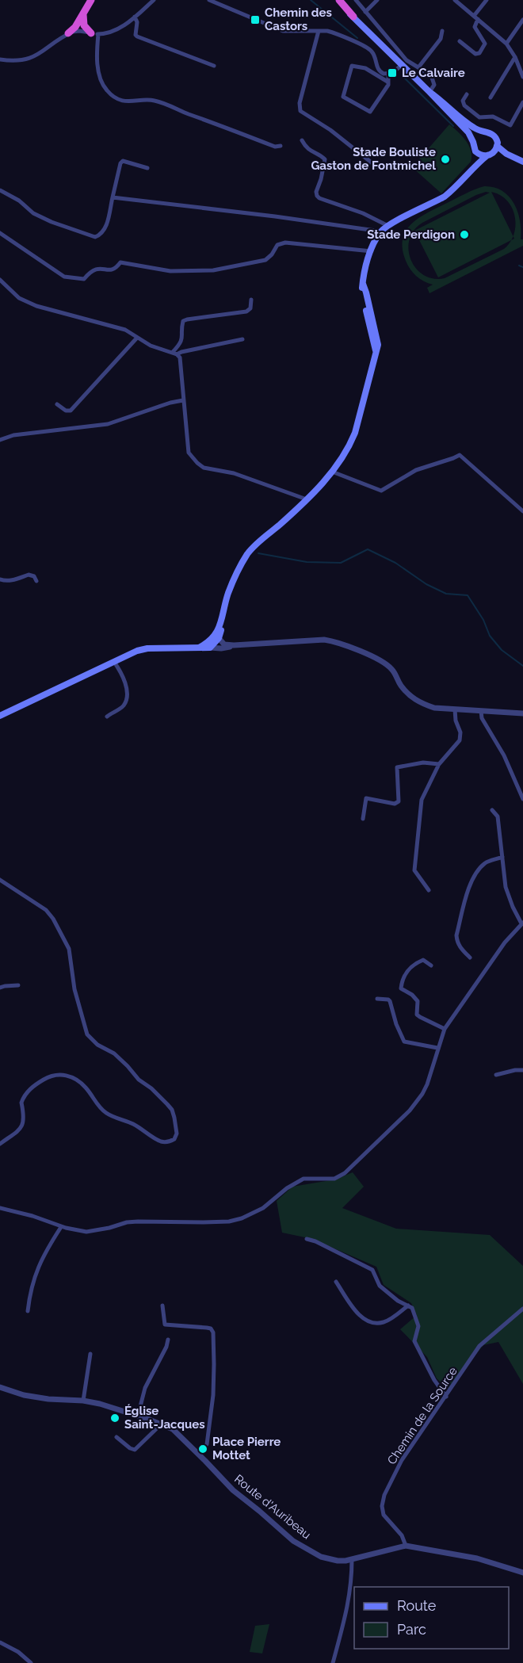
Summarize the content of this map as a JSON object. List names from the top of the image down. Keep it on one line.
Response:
{"streets":{"street":["Chemin de la Source","Route d'Auribeau"]},"crossings":[["Chemin de la Source","Route d'Auribeau"]],"places":{"transit":["Chemin des Castors","Le Calvaire"],"other":["Stade Bouliste Gaston de Fontmichel","Stade Perdigon","Église Saint-Jacques","Place Pierre Mottet"]},"legend":["Route","Parc"]}
